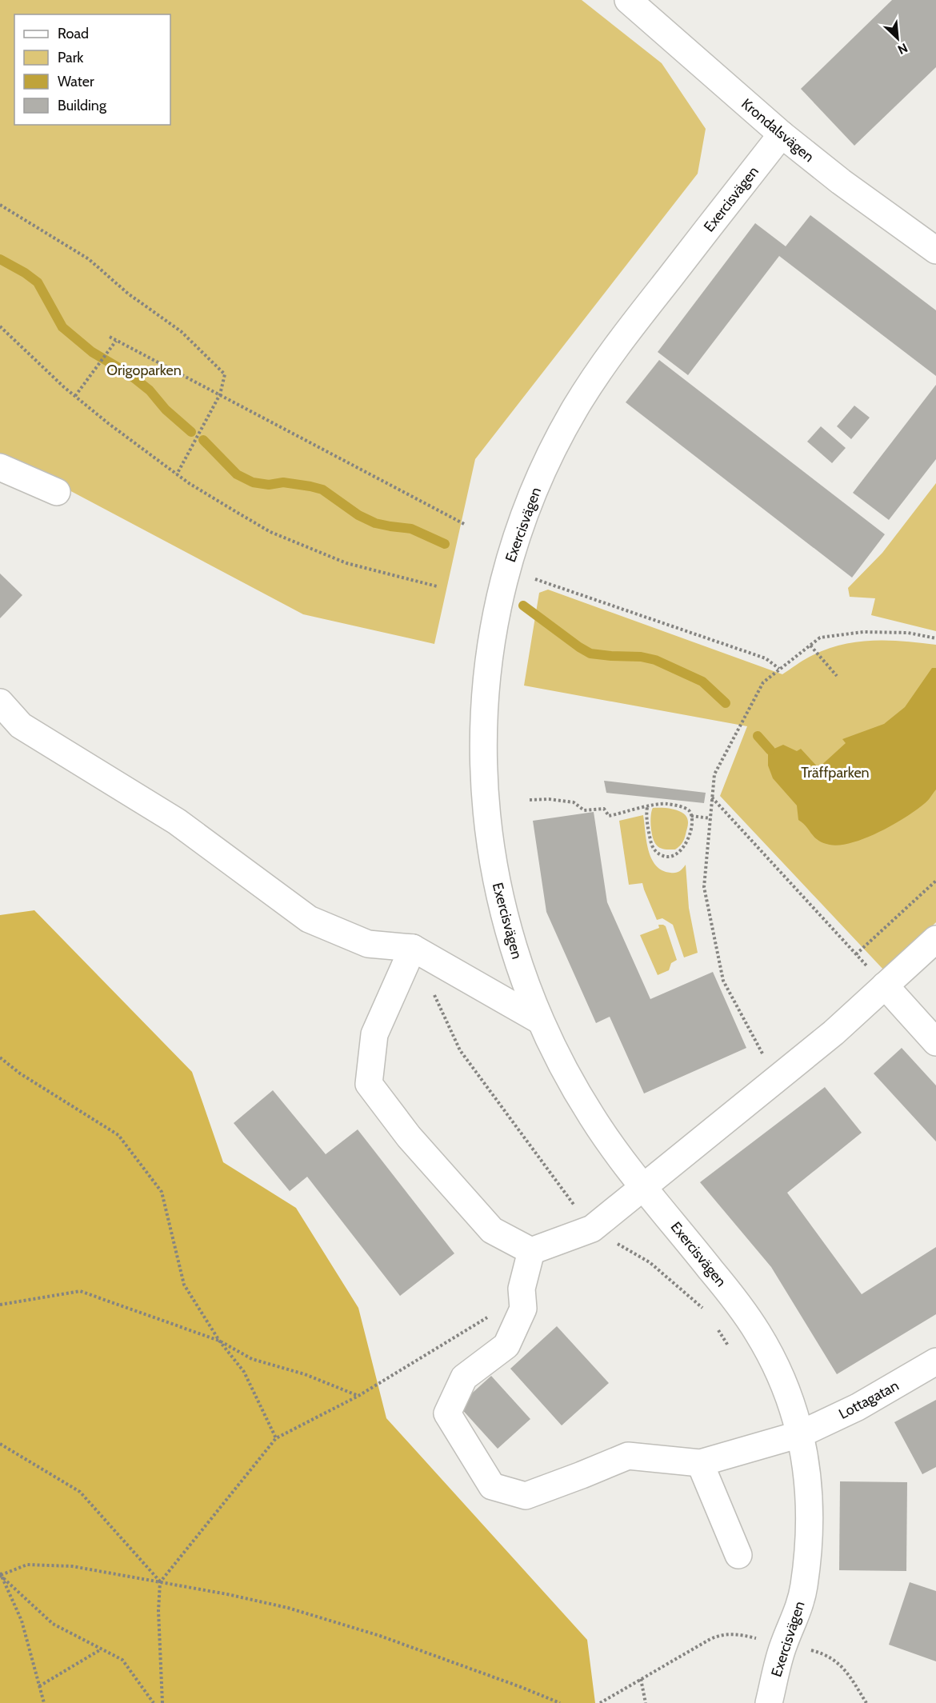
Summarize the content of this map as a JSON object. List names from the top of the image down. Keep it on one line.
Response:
{"streets":{"street":["Krondalsvägen","Exercisvägen","Lottagatan"]},"crossings":[["Krondalsvägen","Exercisvägen"],["Exercisvägen","Lottagatan"]],"parks":["Origoparken","Träffparken"],"legend":["Road","Park","Water","Building"],"north":"bottom right"}
